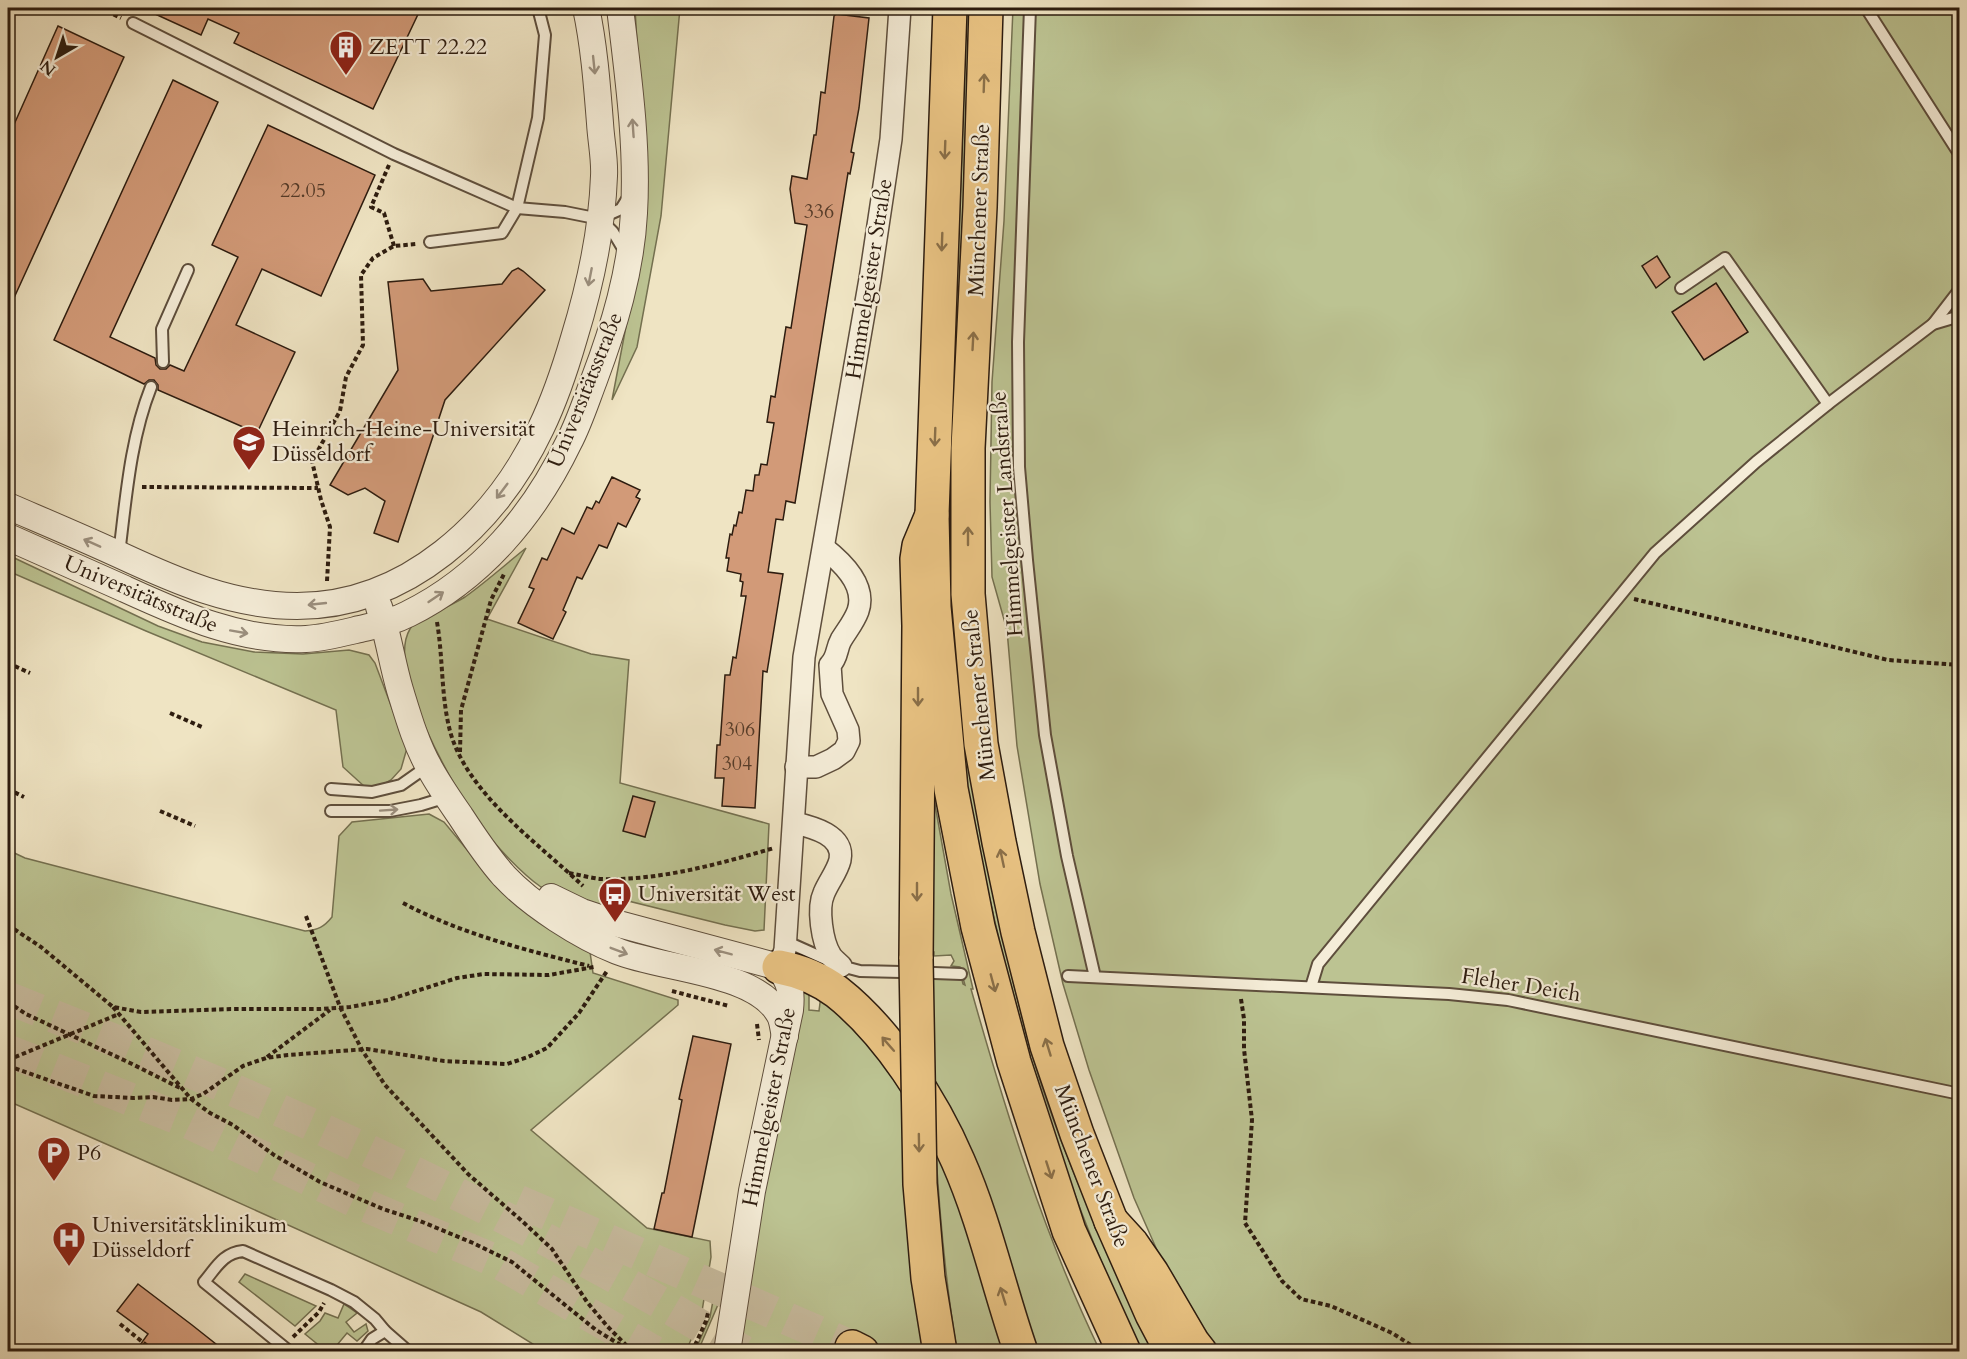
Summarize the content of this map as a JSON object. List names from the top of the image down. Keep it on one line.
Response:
{"streets":{"highway":["Münchener Straße"],"street":["Himmelgeister Straße","Universitätsstraße"],"lane":["Himmelgeister Landstraße","Fleher Deich"]},"crossings":[["Himmelgeister Landstraße","Fleher Deich"]],"places":{"building":["ZETT 22.22"],"school or university":["Heinrich-Heine-Universität Düsseldorf"],"bus stop":["Universität West"],"parking":["P6"],"hospital":["Universitätsklinikum Düsseldorf"]},"house_numbers":["22.05","336","306","304"],"north":"bottom left"}
